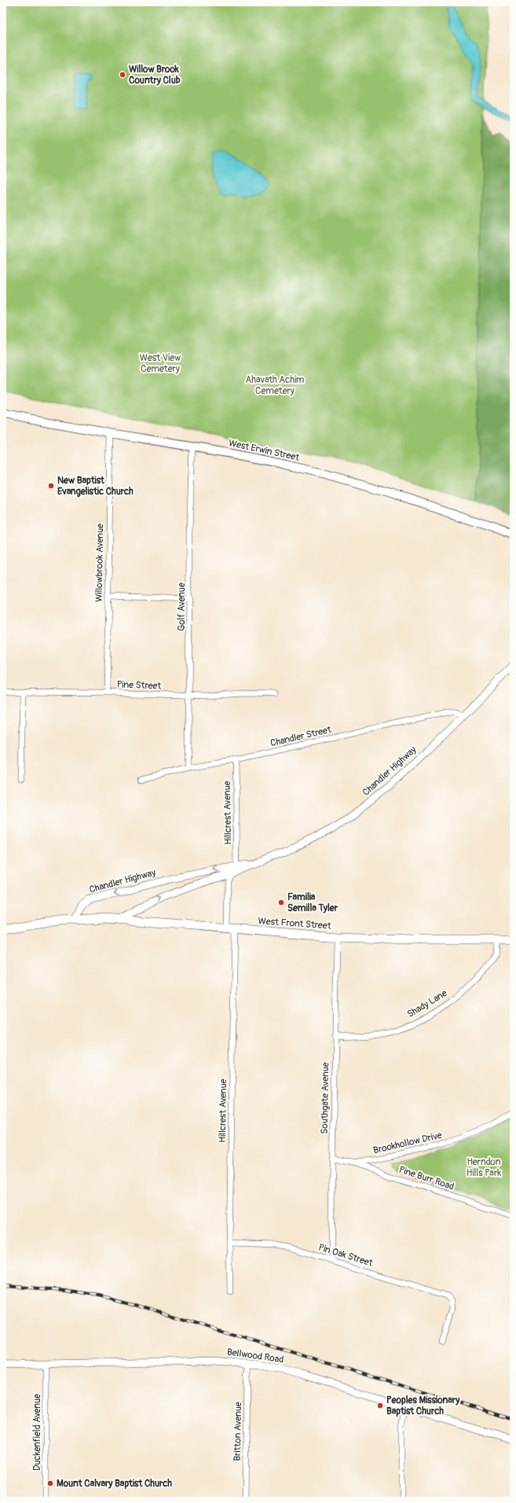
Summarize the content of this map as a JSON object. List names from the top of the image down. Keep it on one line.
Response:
{"streets":{"main road":["West Erwin Street","West Front Street"],"street":["Willowbrook Avenue","Golf Avenue","Pine Street","Chandler Street","Chandler Highway","Hillcrest Avenue","Shady Lane","Southgate Avenue","Brookhollow Drive","Pine Burr Road","Pin Oak Street","Bellwood Road","Britton Avenue","Duckenfield Avenue"]},"crossings":[["West Erwin Street","Willowbrook Avenue"],["West Erwin Street","Golf Avenue"],["Willowbrook Avenue","Pine Street"],["Golf Avenue","Pine Street"],["Golf Avenue","Chandler Street"],["Chandler Street","Chandler Highway"],["Chandler Street","Hillcrest Avenue"],["Chandler Highway","Hillcrest Avenue"],["Chandler Highway","West Front Street"],["Hillcrest Avenue","West Front Street"],["Hillcrest Avenue","Pin Oak Street"],["West Front Street","Shady Lane"],["West Front Street","Southgate Avenue"],["Shady Lane","Southgate Avenue"],["Southgate Avenue","Pine Burr Road"],["Southgate Avenue","Pin Oak Street"],["Brookhollow Drive","Pine Burr Road"],["Bellwood Road","Britton Avenue"],["Bellwood Road","Duckenfield Avenue"]],"parks":["West View Cemetery","Ahavath Achim Cemetery","Herndon Hills Park"],"places":["Willow Brook Country Club","New Baptist Evangelistic Church","Familia Semilla Tyler","Peoples Missionary Baptist Church","Mount Calvary Baptist Church"]}
